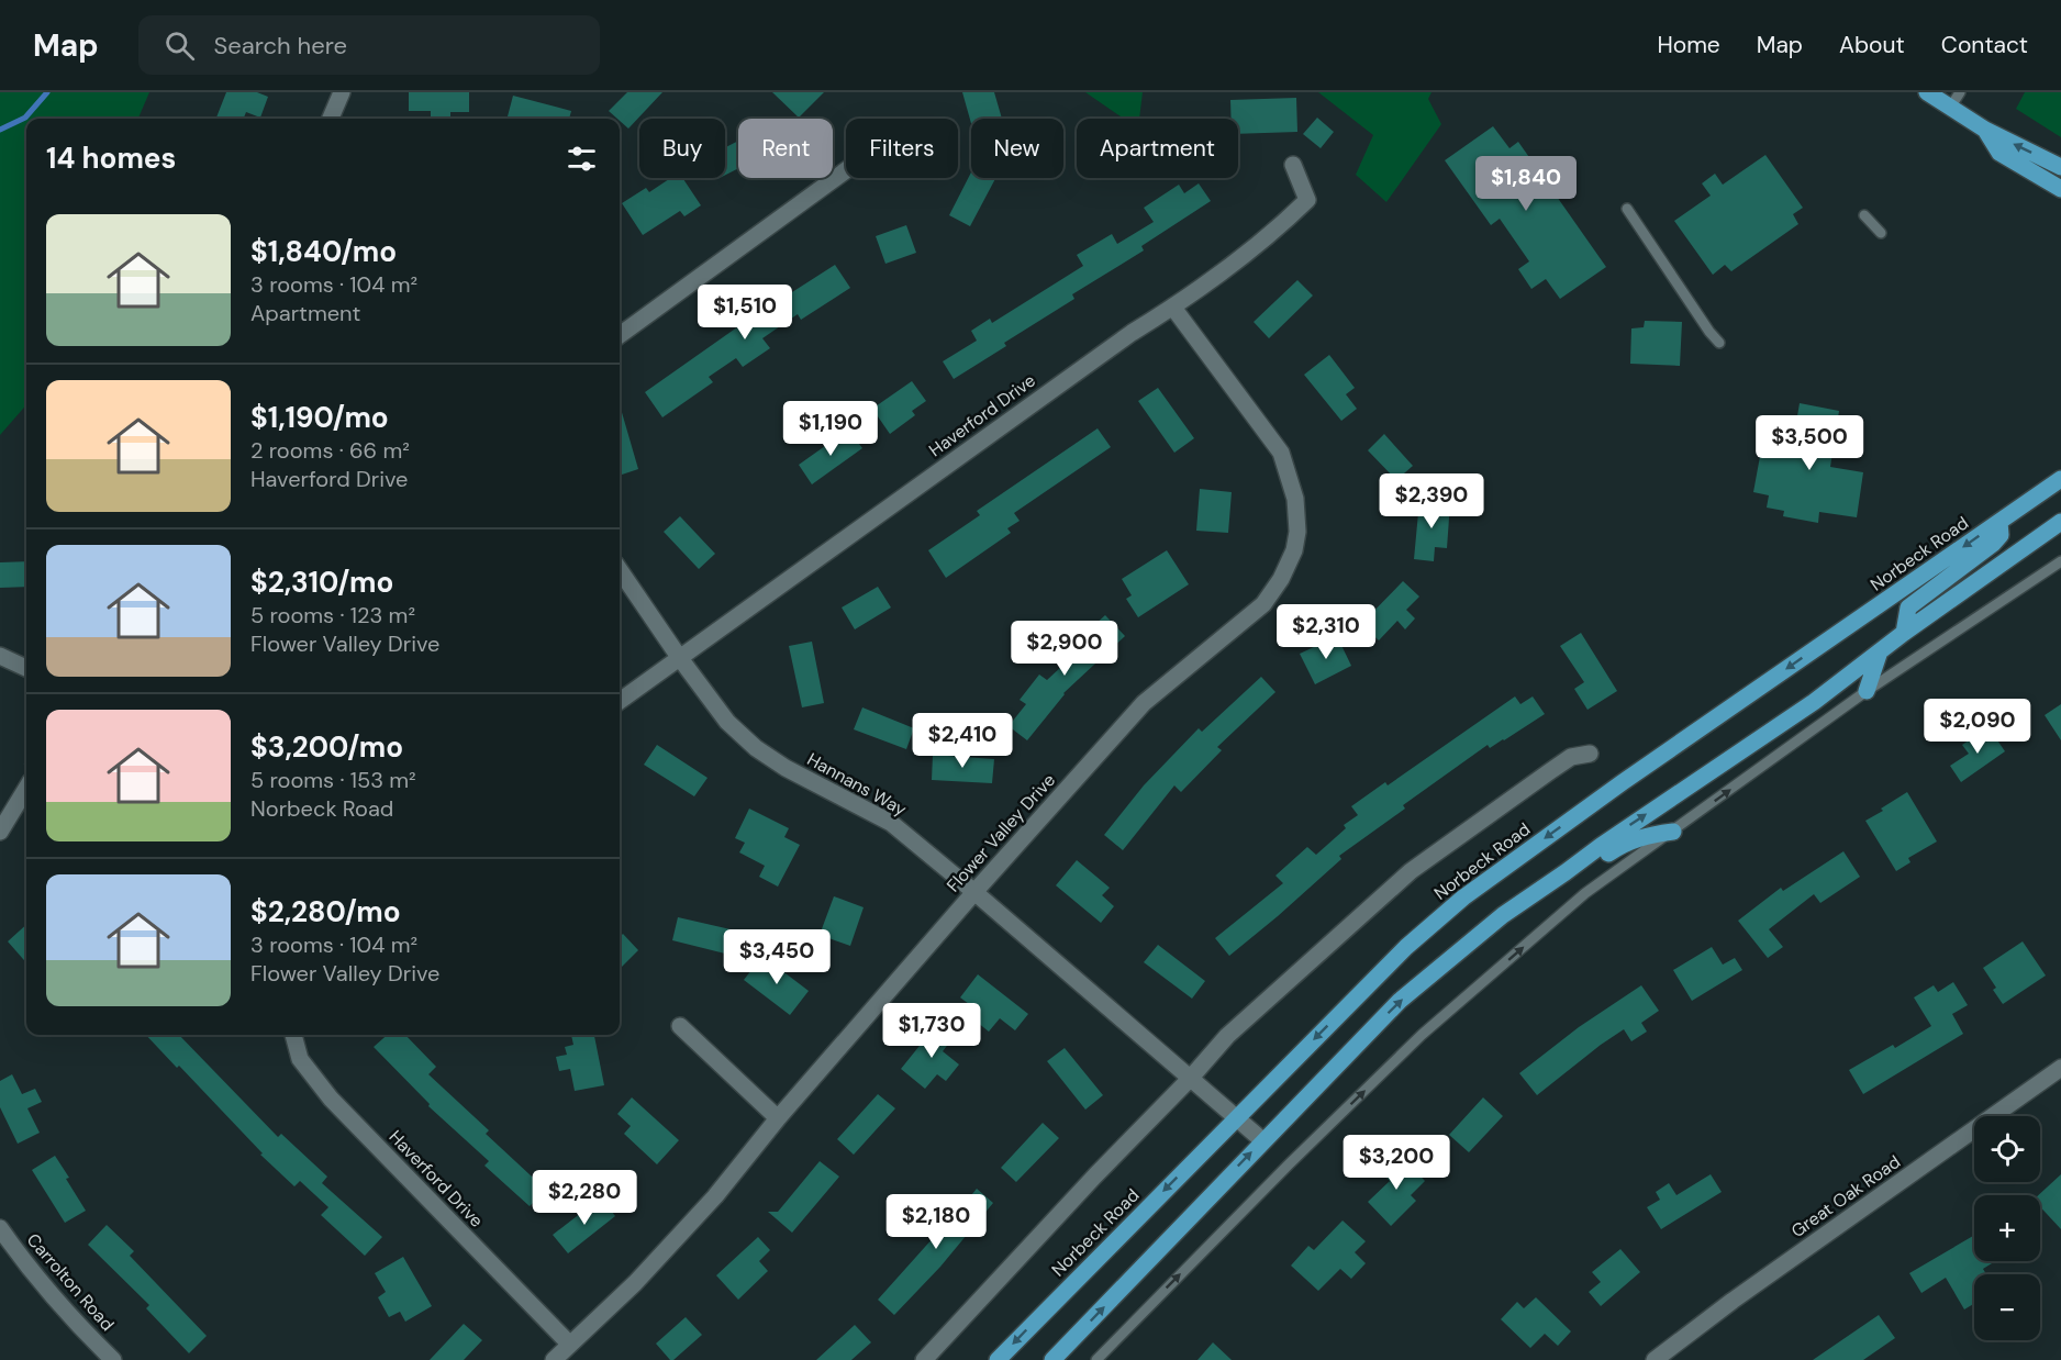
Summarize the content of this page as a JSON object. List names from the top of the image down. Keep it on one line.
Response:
{"streets":{"main road":["Norbeck Road"],"street":["Haverford Drive","Hannans Way","Flower Valley Drive","Great Oak Road","Carrolton Road"]},"crossings":[["Haverford Drive","Hannans Way"],["Haverford Drive","Flower Valley Drive"],["Norbeck Road","Hannans Way"],["Hannans Way","Flower Valley Drive"]],"page":{"header":"Map","search":"Search here","nav":["Home","Map","About","Contact"],"chip":["Buy","Rent","Filters","New","Apartment"],"heading":"14 homes","price":["$1,840","$1,510","$1,190","$3,500","$2,390","$2,310","$2,900","$2,090","$2,410","$3,450","$1,730","$3,200","$2,280","$2,180"],"list":[{"name":"$1,840/mo","note":"3 rooms · 104 m² · Apartment"},{"name":"$1,190/mo","note":"2 rooms · 66 m² · Haverford Drive"},{"name":"$2,310/mo","note":"5 rooms · 123 m² · Flower Valley Drive"},{"name":"$3,200/mo","note":"5 rooms · 153 m² · Norbeck Road"},{"name":"$2,280/mo","note":"3 rooms · 104 m² · Flower Valley Drive"}],"map_buttons":["+","−"]}}
